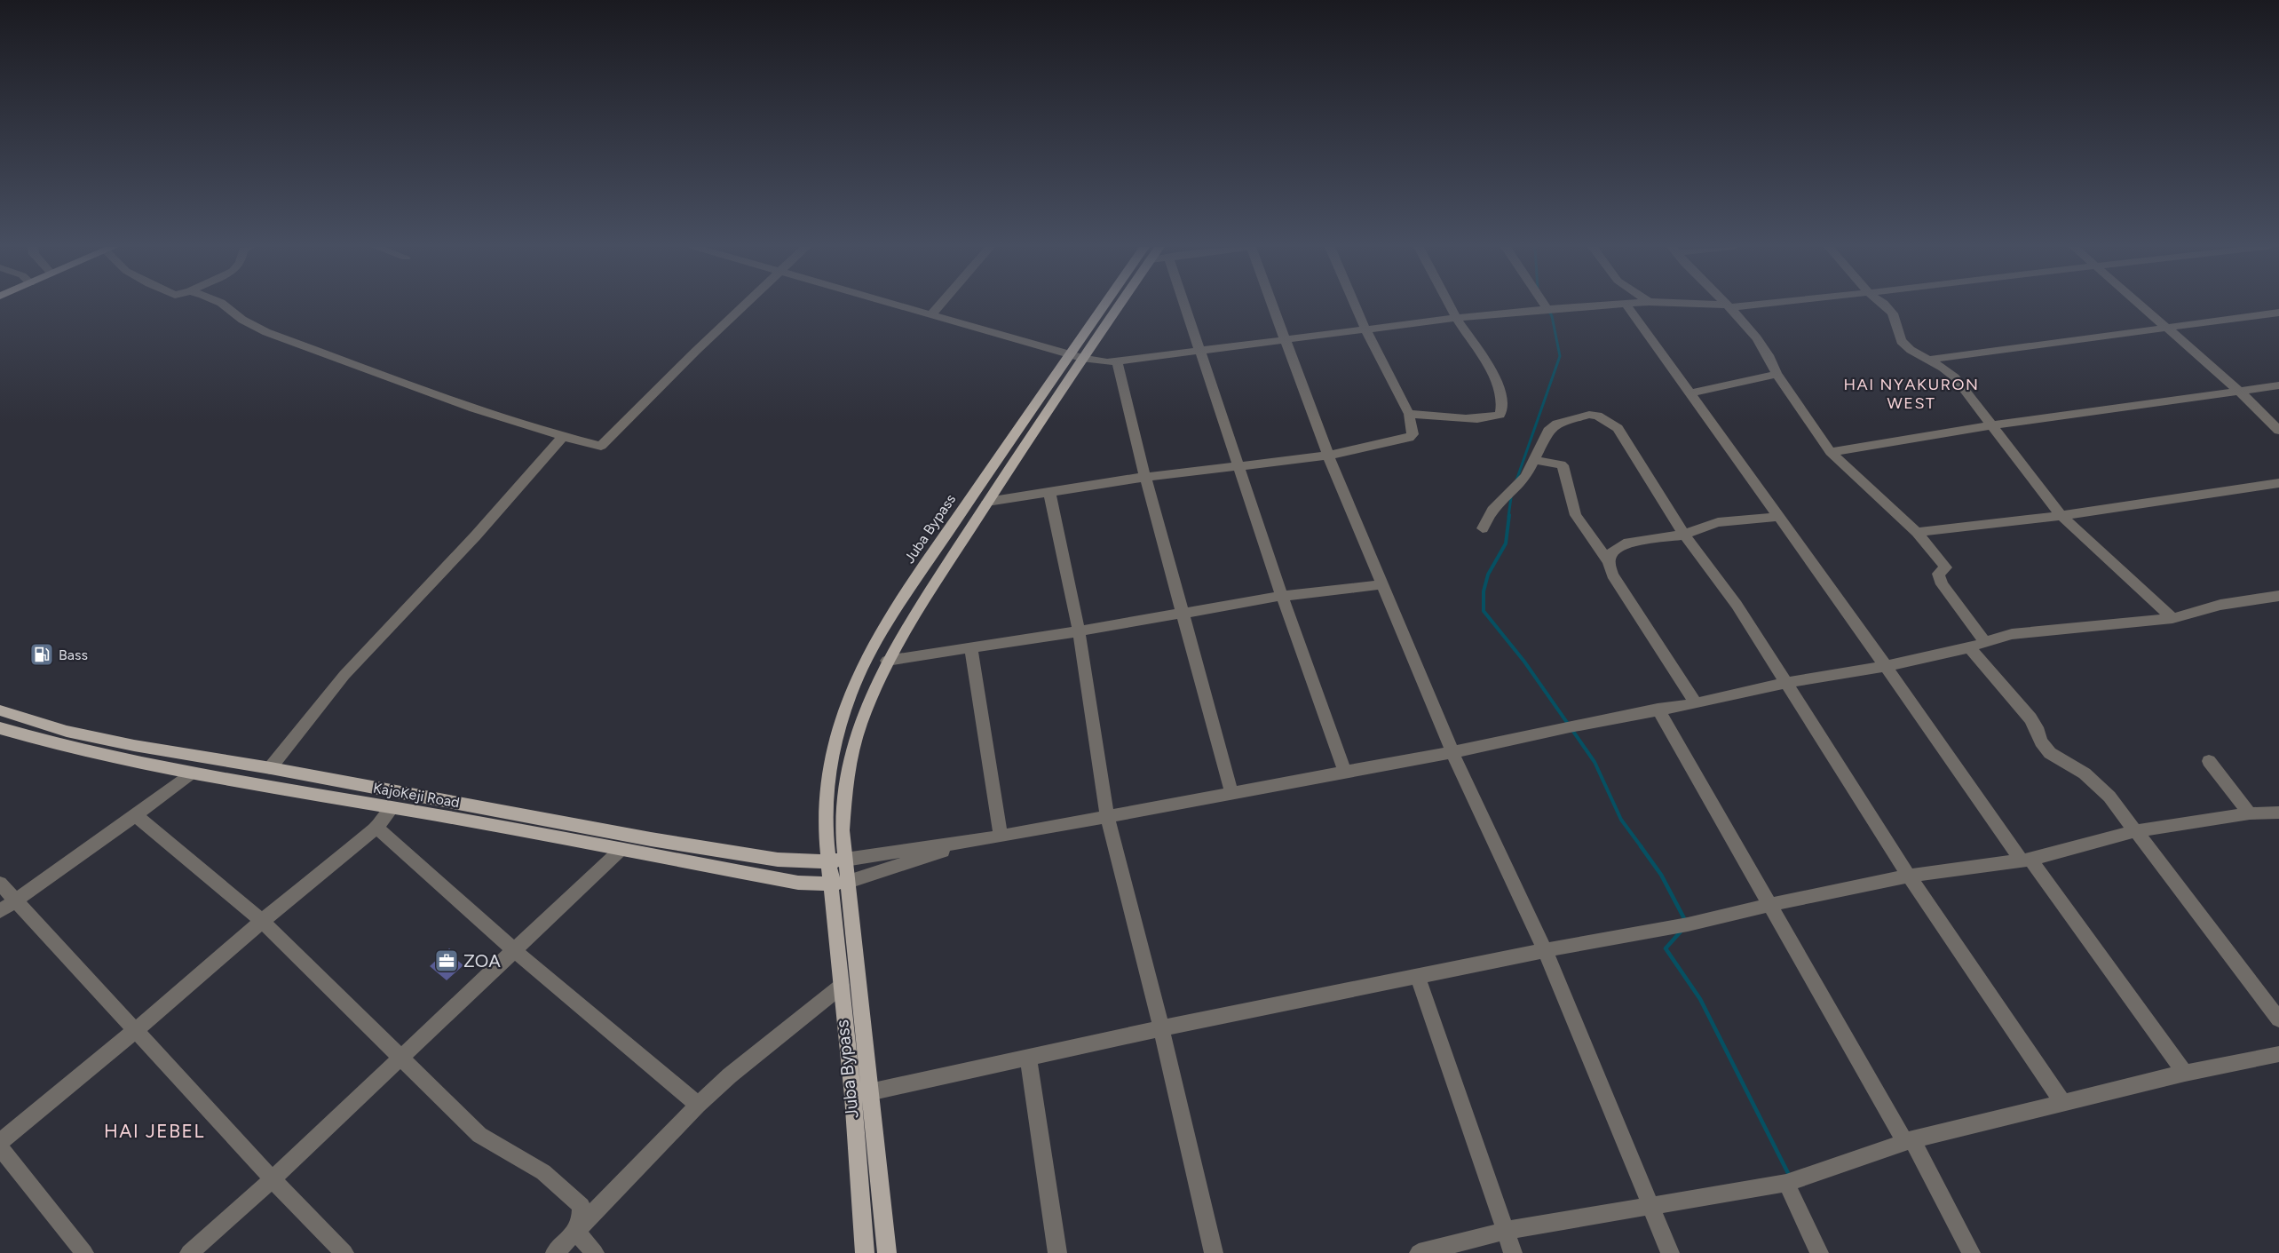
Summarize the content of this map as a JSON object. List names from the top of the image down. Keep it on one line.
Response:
{"streets":{"main road":["Juba Bypass","KajoKeji Road"]},"crossings":[["Juba Bypass","KajoKeji Road"]],"districts":["HAI NYAKURON WEST","HAI JEBEL"],"places":{"fuel station":["Bass"],"office":["ZOA"]}}
